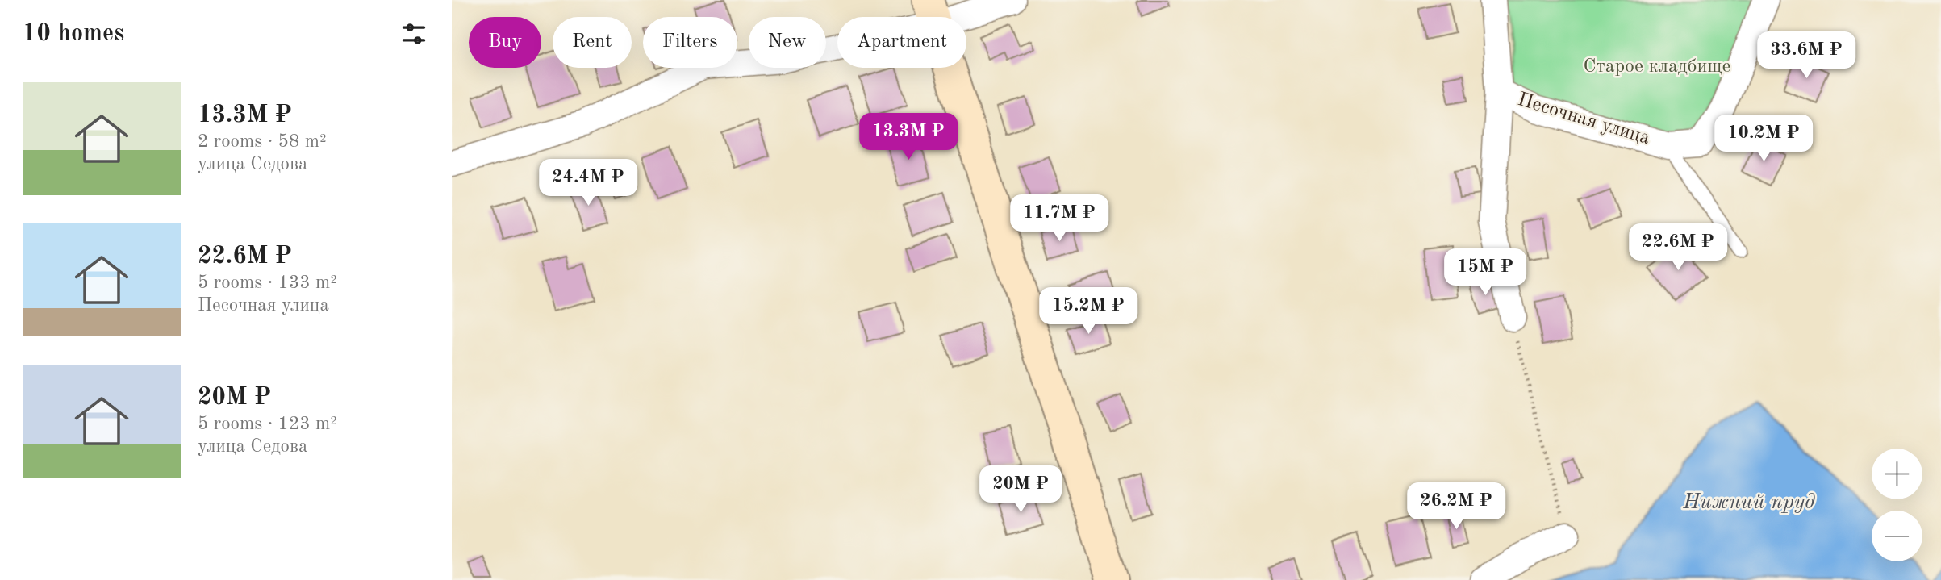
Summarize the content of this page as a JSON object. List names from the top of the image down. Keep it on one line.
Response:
{"streets":{"street":["Песочная улица"]},"water":["Нижний пруд"],"parks":["Старое кладбище"],"page":{"heading":"10 homes","chip":["Buy","Rent","Filters","New","Apartment"],"price":["33.6M ₽","13.3M ₽","10.2M ₽","24.4M ₽","11.7M ₽","22.6M ₽","15M ₽","15.2M ₽","20M ₽","26.2M ₽"],"list":[{"name":"13.3M ₽","note":"2 rooms · 58 m² · улица Седова"},{"name":"22.6M ₽","note":"5 rooms · 133 m² · Песочная улица"},{"name":"20M ₽","note":"5 rooms · 123 m² · улица Седова"}],"map_buttons":["+","−"]}}
